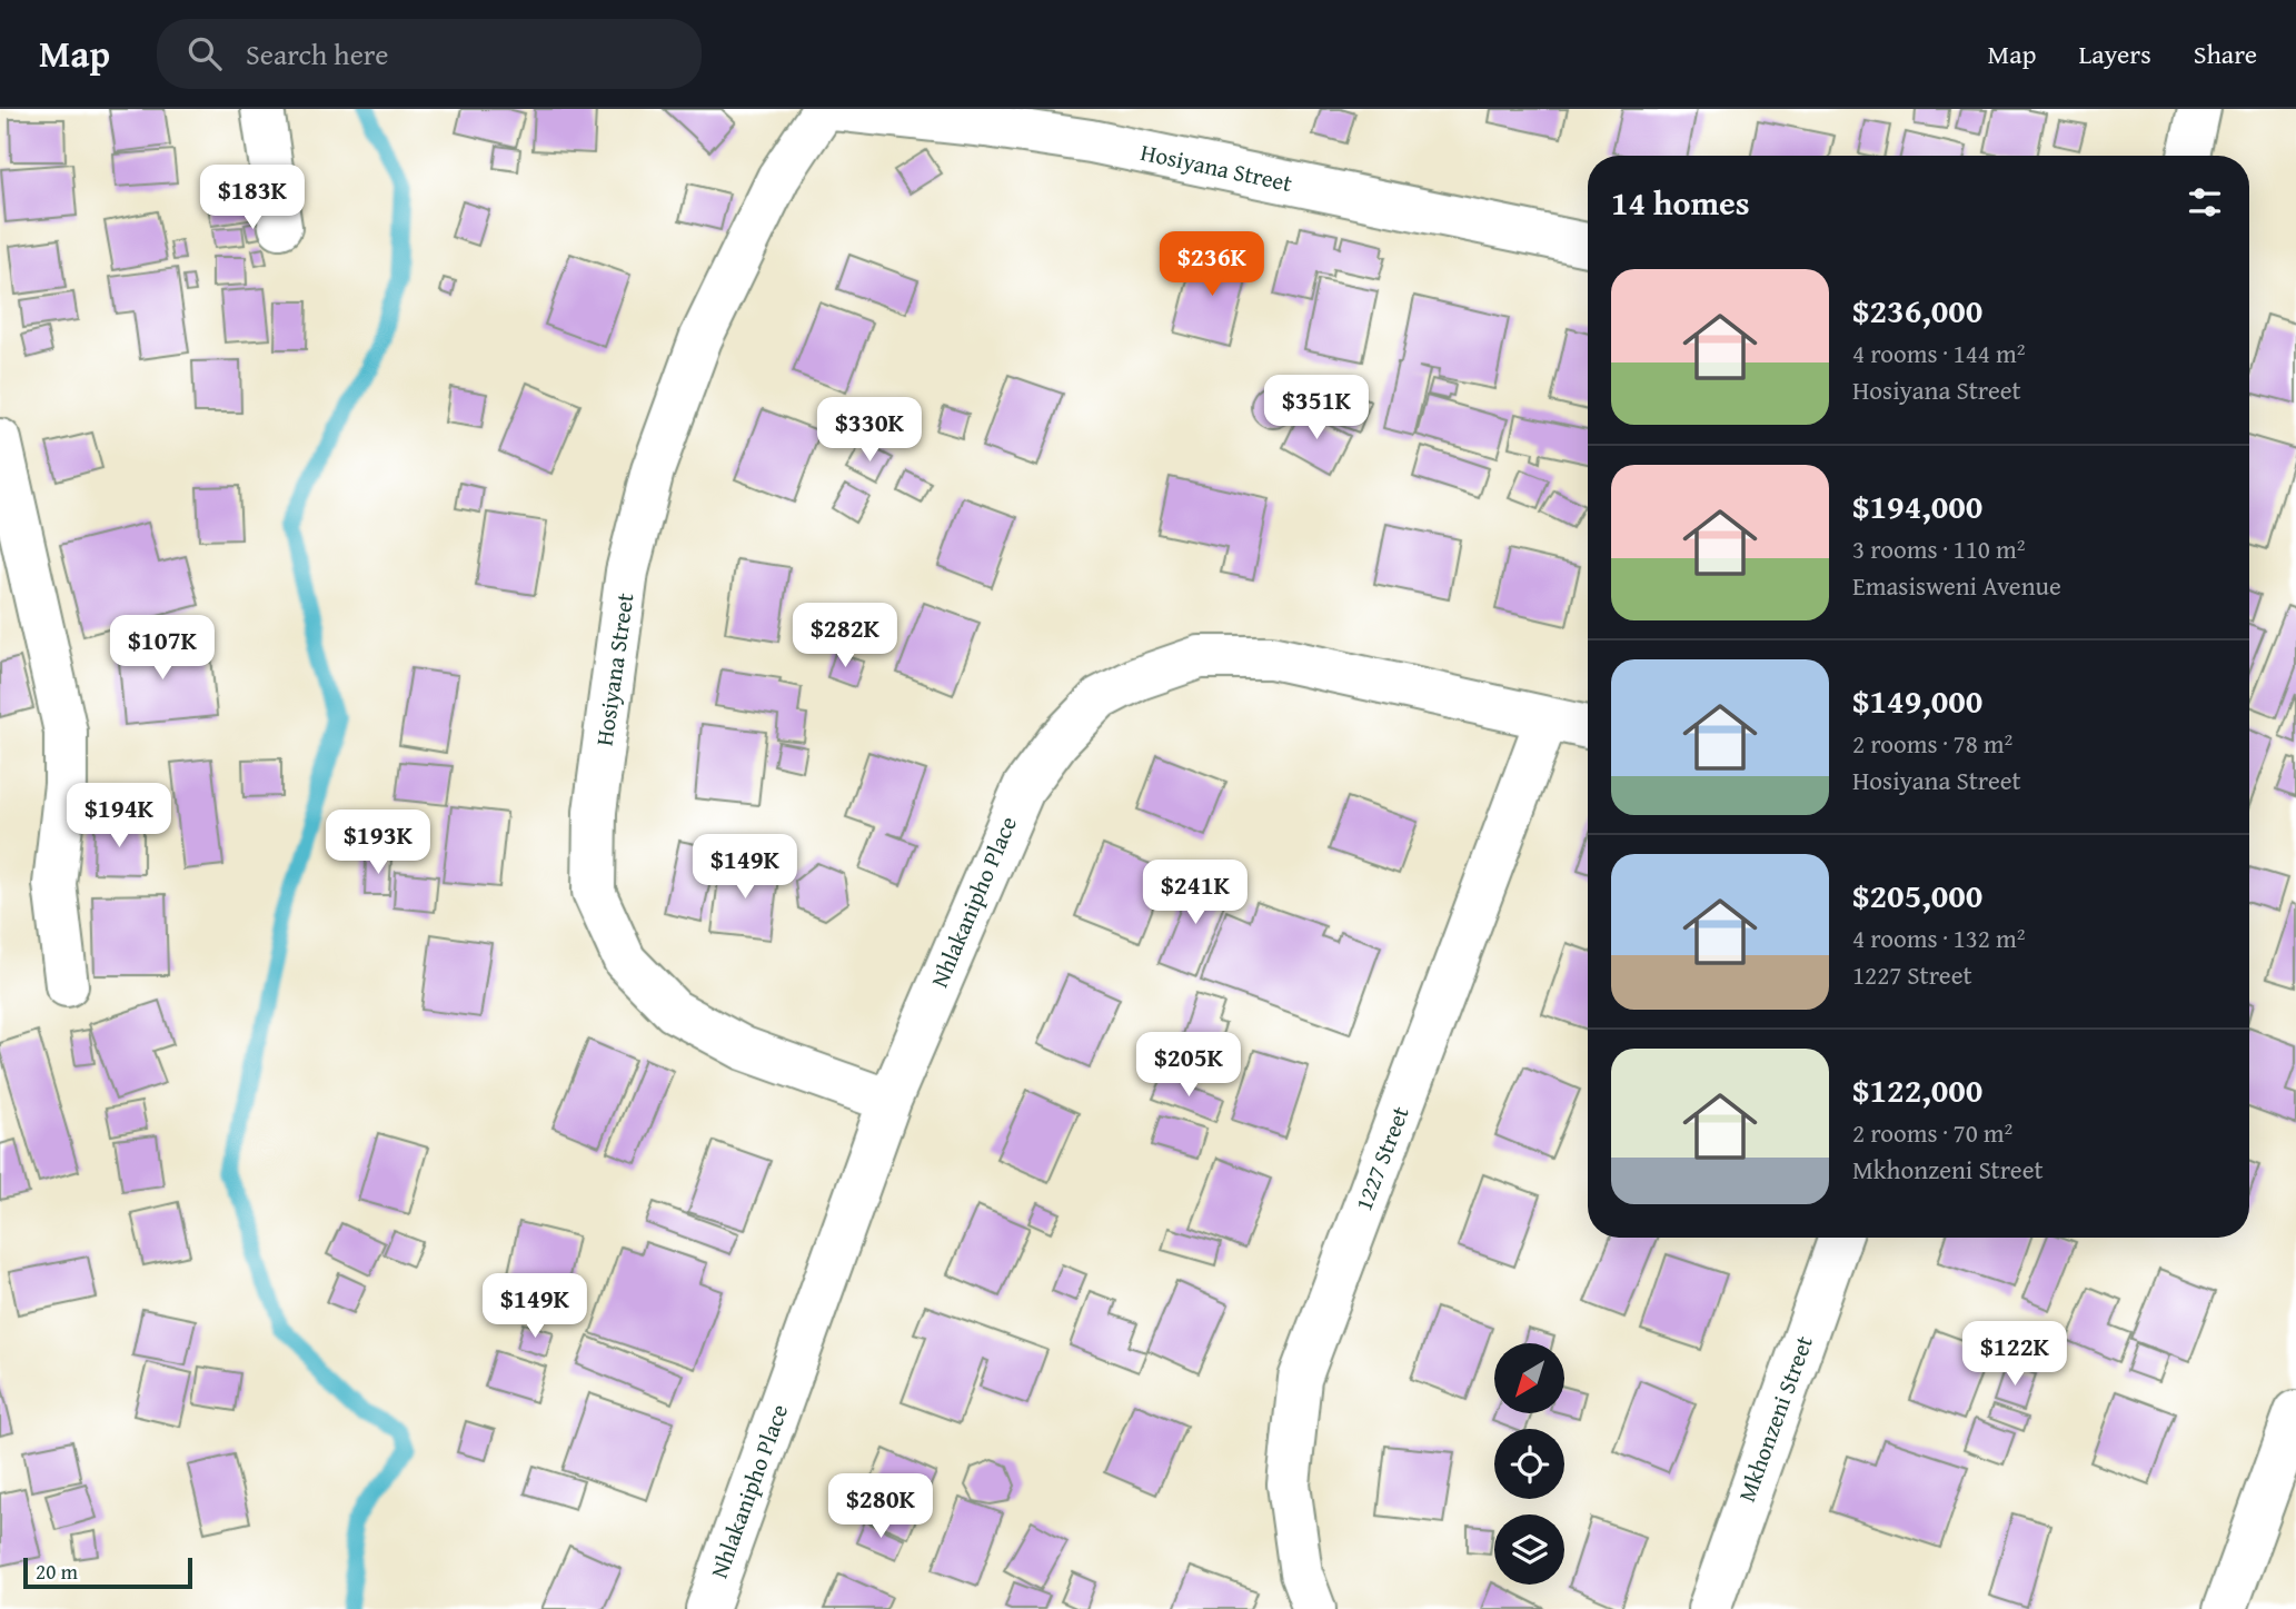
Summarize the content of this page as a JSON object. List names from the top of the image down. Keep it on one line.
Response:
{"streets":{"street":["Hosiyana Street","Nhlakanipho Place","1227 Street","Mkhonzeni Street"]},"crossings":[["Hosiyana Street","Nhlakanipho Place"],["Nhlakanipho Place","1227 Street"]],"scale_bar":"20 m","north":"bottom left","page":{"header":"Map","search":"Search here","nav":["Map","Layers","Share"],"heading":"14 homes","price":["$183K","$236K","$351K","$330K","$282K","$107K","$194K","$193K","$149K","$241K","$205K","$149K","$122K","$280K"],"list":[{"name":"$236,000","note":"4 rooms · 144 m² · Hosiyana Street"},{"name":"$194,000","note":"3 rooms · 110 m² · Emasisweni Avenue"},{"name":"$149,000","note":"2 rooms · 78 m² · Hosiyana Street"},{"name":"$205,000","note":"4 rooms · 132 m² · 1227 Street"},{"name":"$122,000","note":"2 rooms · 70 m² · Mkhonzeni Street"}],"scale":"20 m"}}
